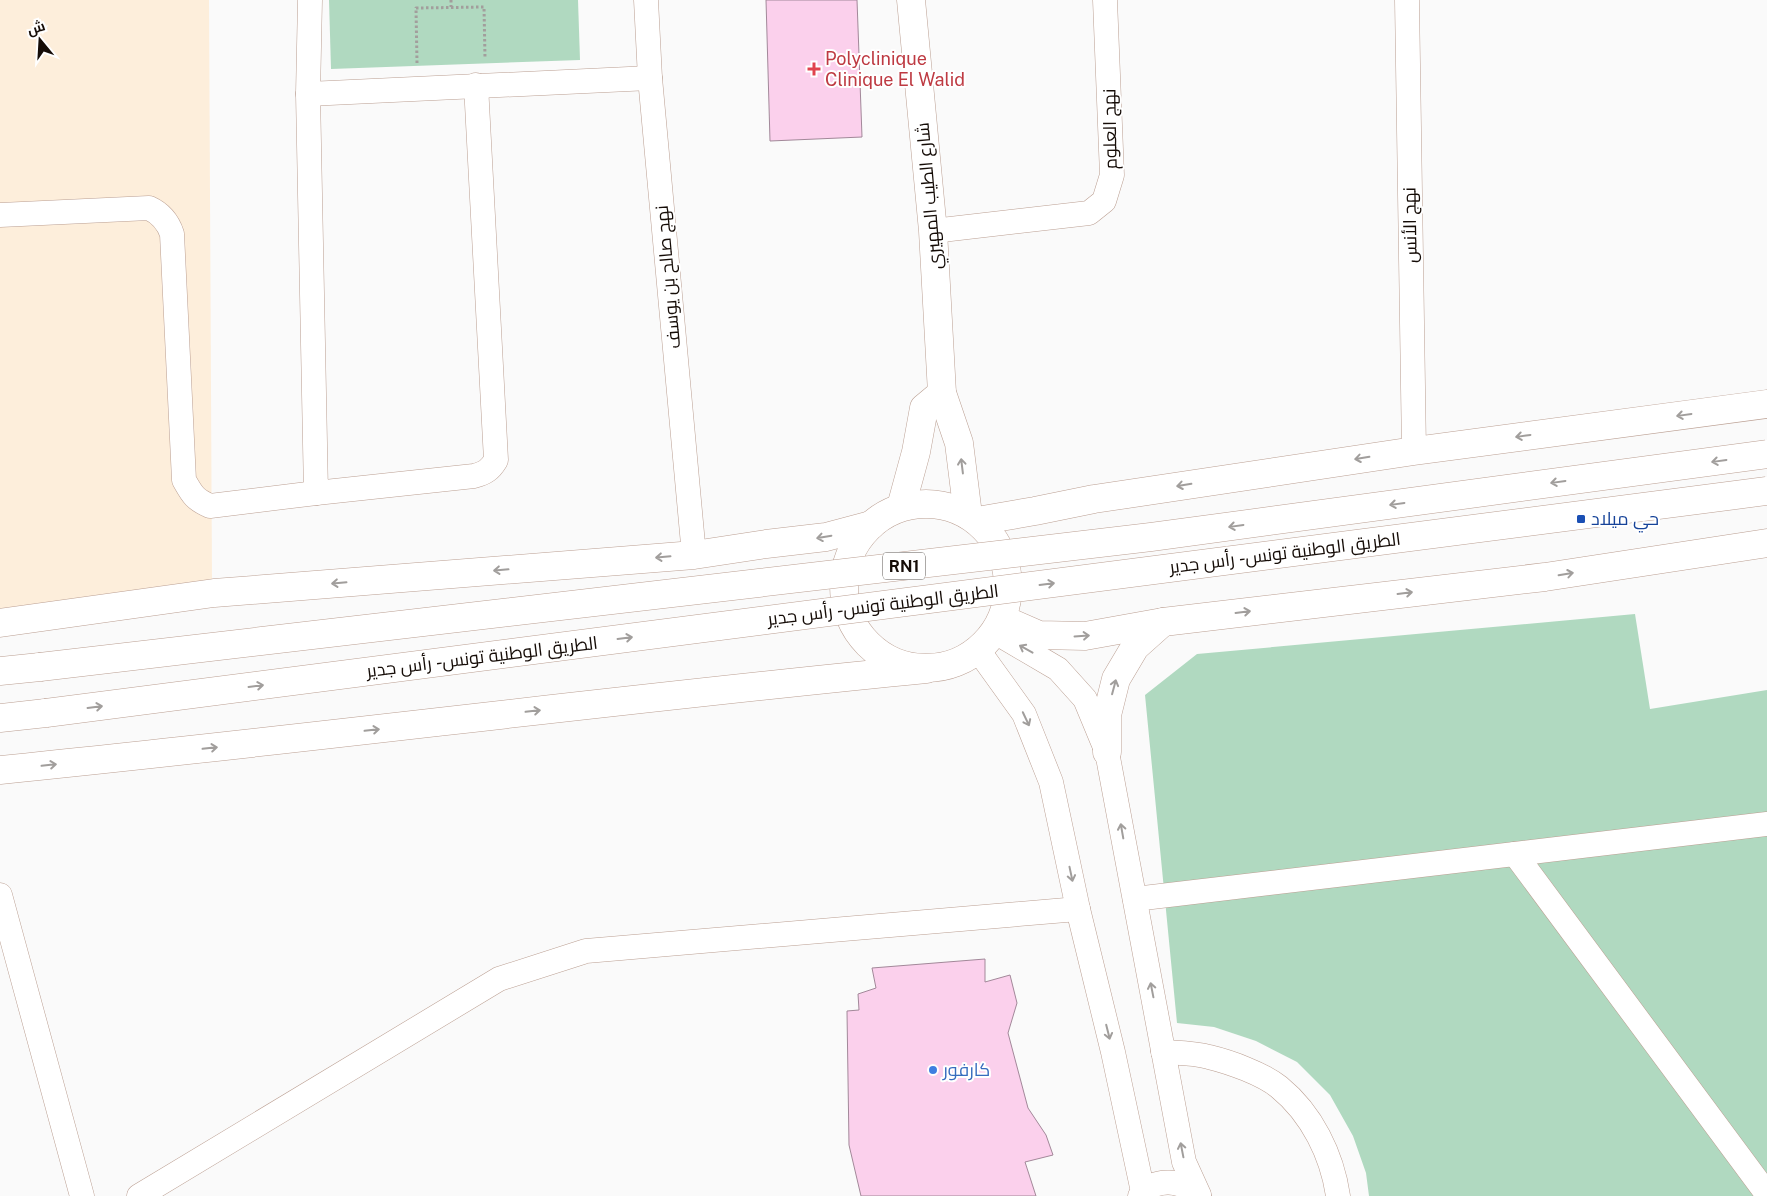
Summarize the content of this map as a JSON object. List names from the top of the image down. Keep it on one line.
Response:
{"streets":{"main road":["شارع الطيب المهيري","الطريق الوطنية تونس - رأس جدير","RN1"],"street":["نهج العلوم","نهج الأنس","نهج صالح بن يوسف"]},"crossings":[["نهج العلوم","شارع الطيب المهيري"]],"places":{"health":["Polyclinique Clinique El Walid"],"transit":["حي ميلاد"],"other":["كارفور"]},"north":"top"}
